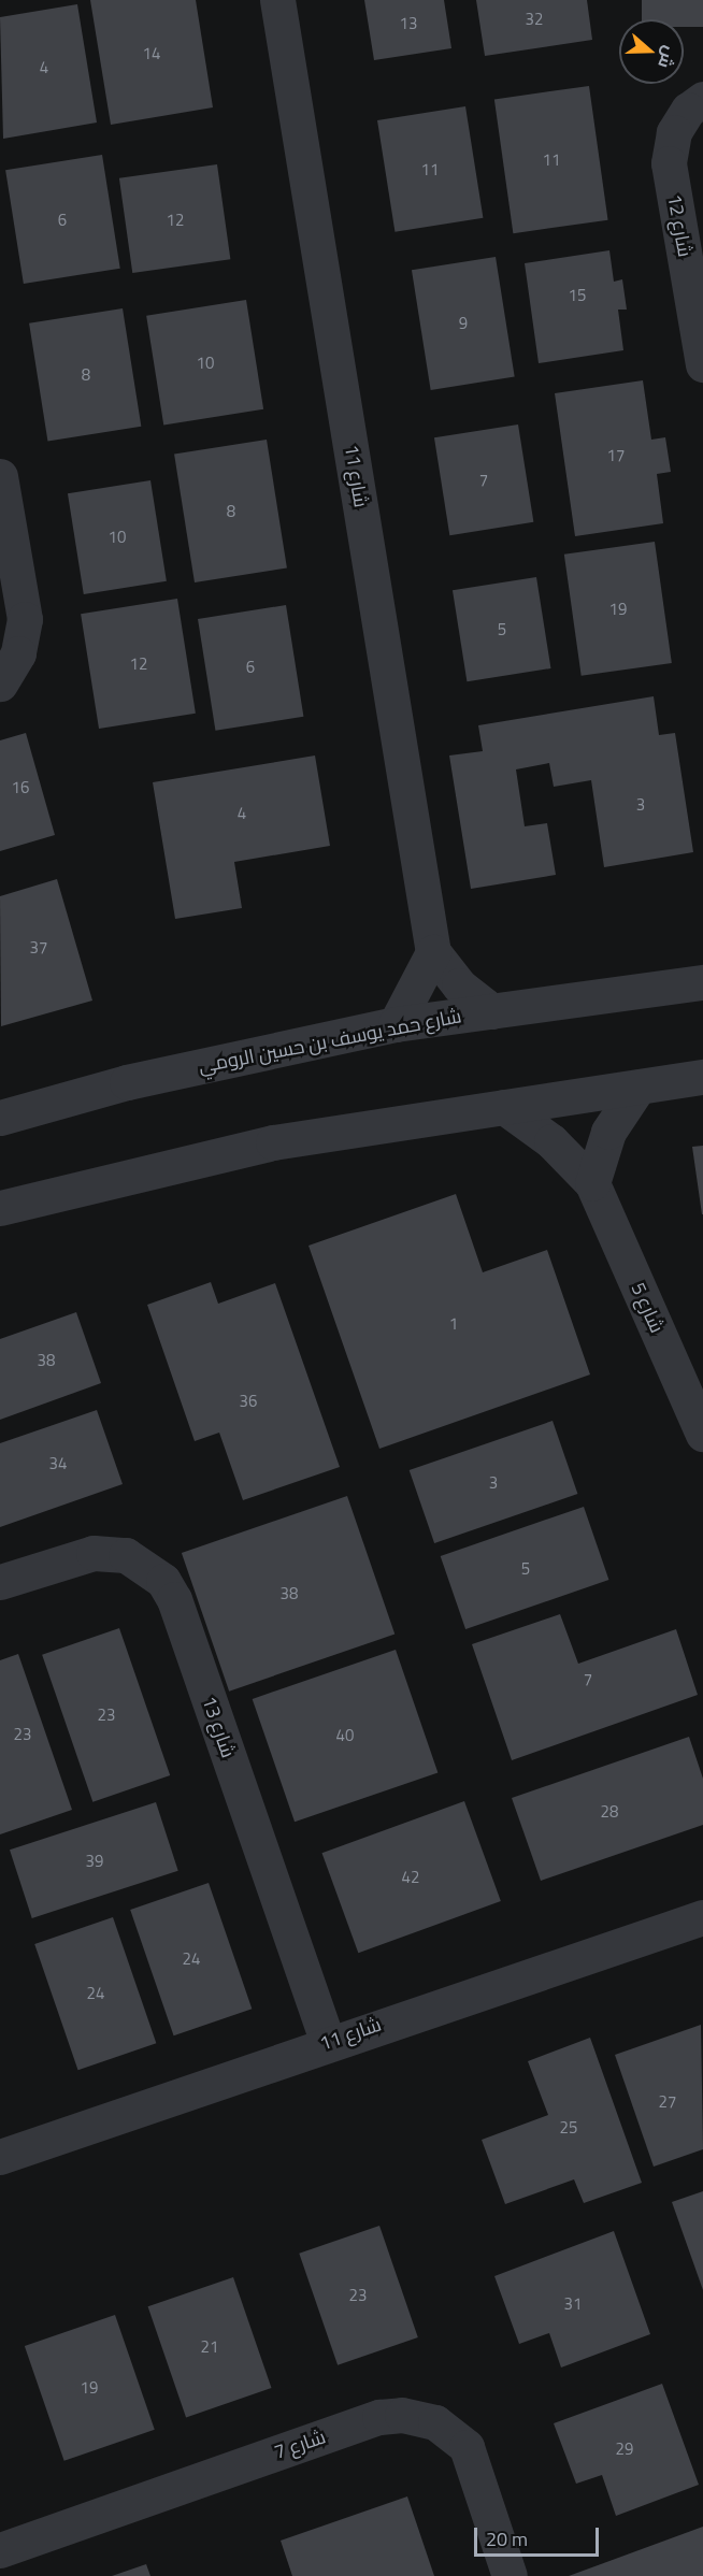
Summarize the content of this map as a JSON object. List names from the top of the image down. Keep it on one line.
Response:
{"streets":{"street":["شارع 12","شارع 11","شارع حمد يوسف بن حسين الرومي","شارع 5","شارع 13","شارع 7"]},"crossings":[["شارع 11","شارع حمد يوسف بن حسين الرومي"],["شارع 11","شارع 13"]],"house_numbers":["32","13","14","4","11","11","6","12","15","9","10","8","17","7","8","10","19","5","12","6","16","3","4","37","1","38","36","34","3","5","38","7","23","23","40","28","39","42","24","24","27","25","23","31","21","19","29"],"scale_bar":"20 m","north":"right"}
